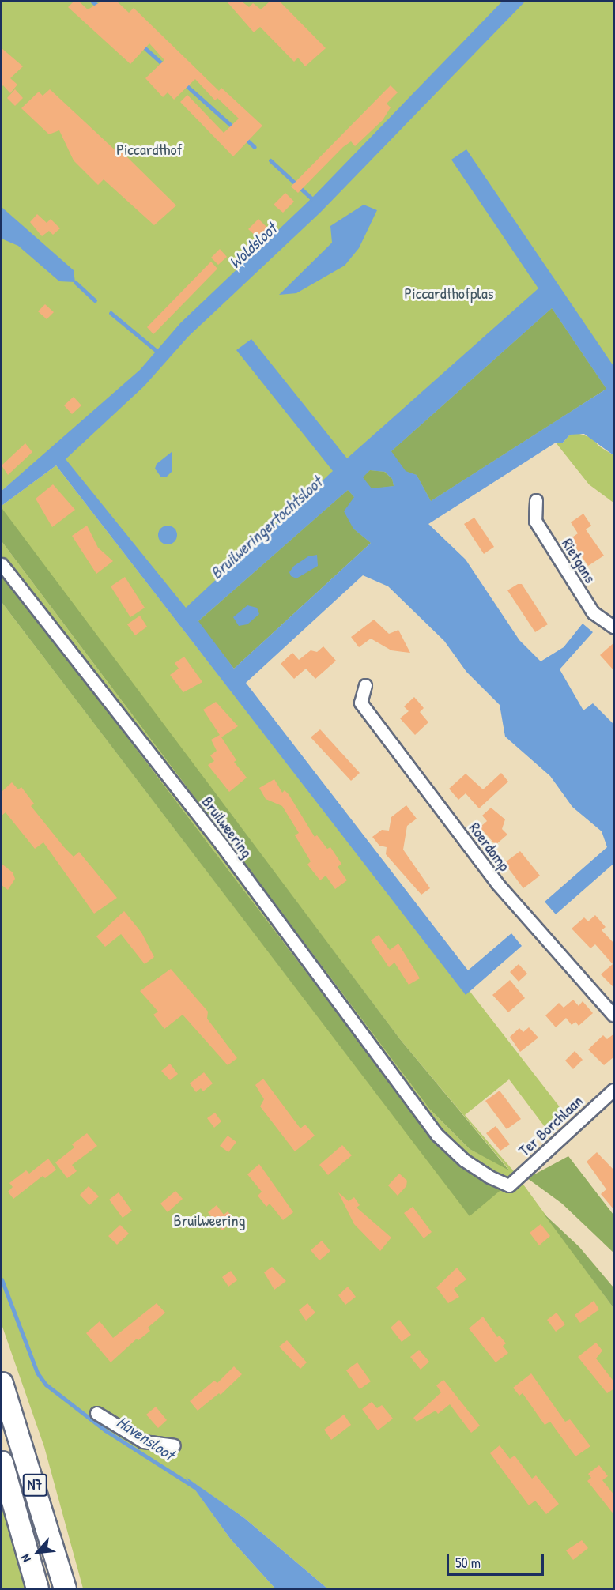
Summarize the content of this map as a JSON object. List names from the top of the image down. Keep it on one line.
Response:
{"streets":{"highway":["N7"],"street":["Rietgans","Bruilweering","Roerdomp","Ter Borchlaan"]},"crossings":[["Bruilweering","Ter Borchlaan"]],"water":["Woldsloot","Bruilweringertochtsloot","Havensloot"],"parks":["Piccardthof","Piccardthofplas","Bruilweering"],"scale_bar":"50 m","north":"bottom left"}
